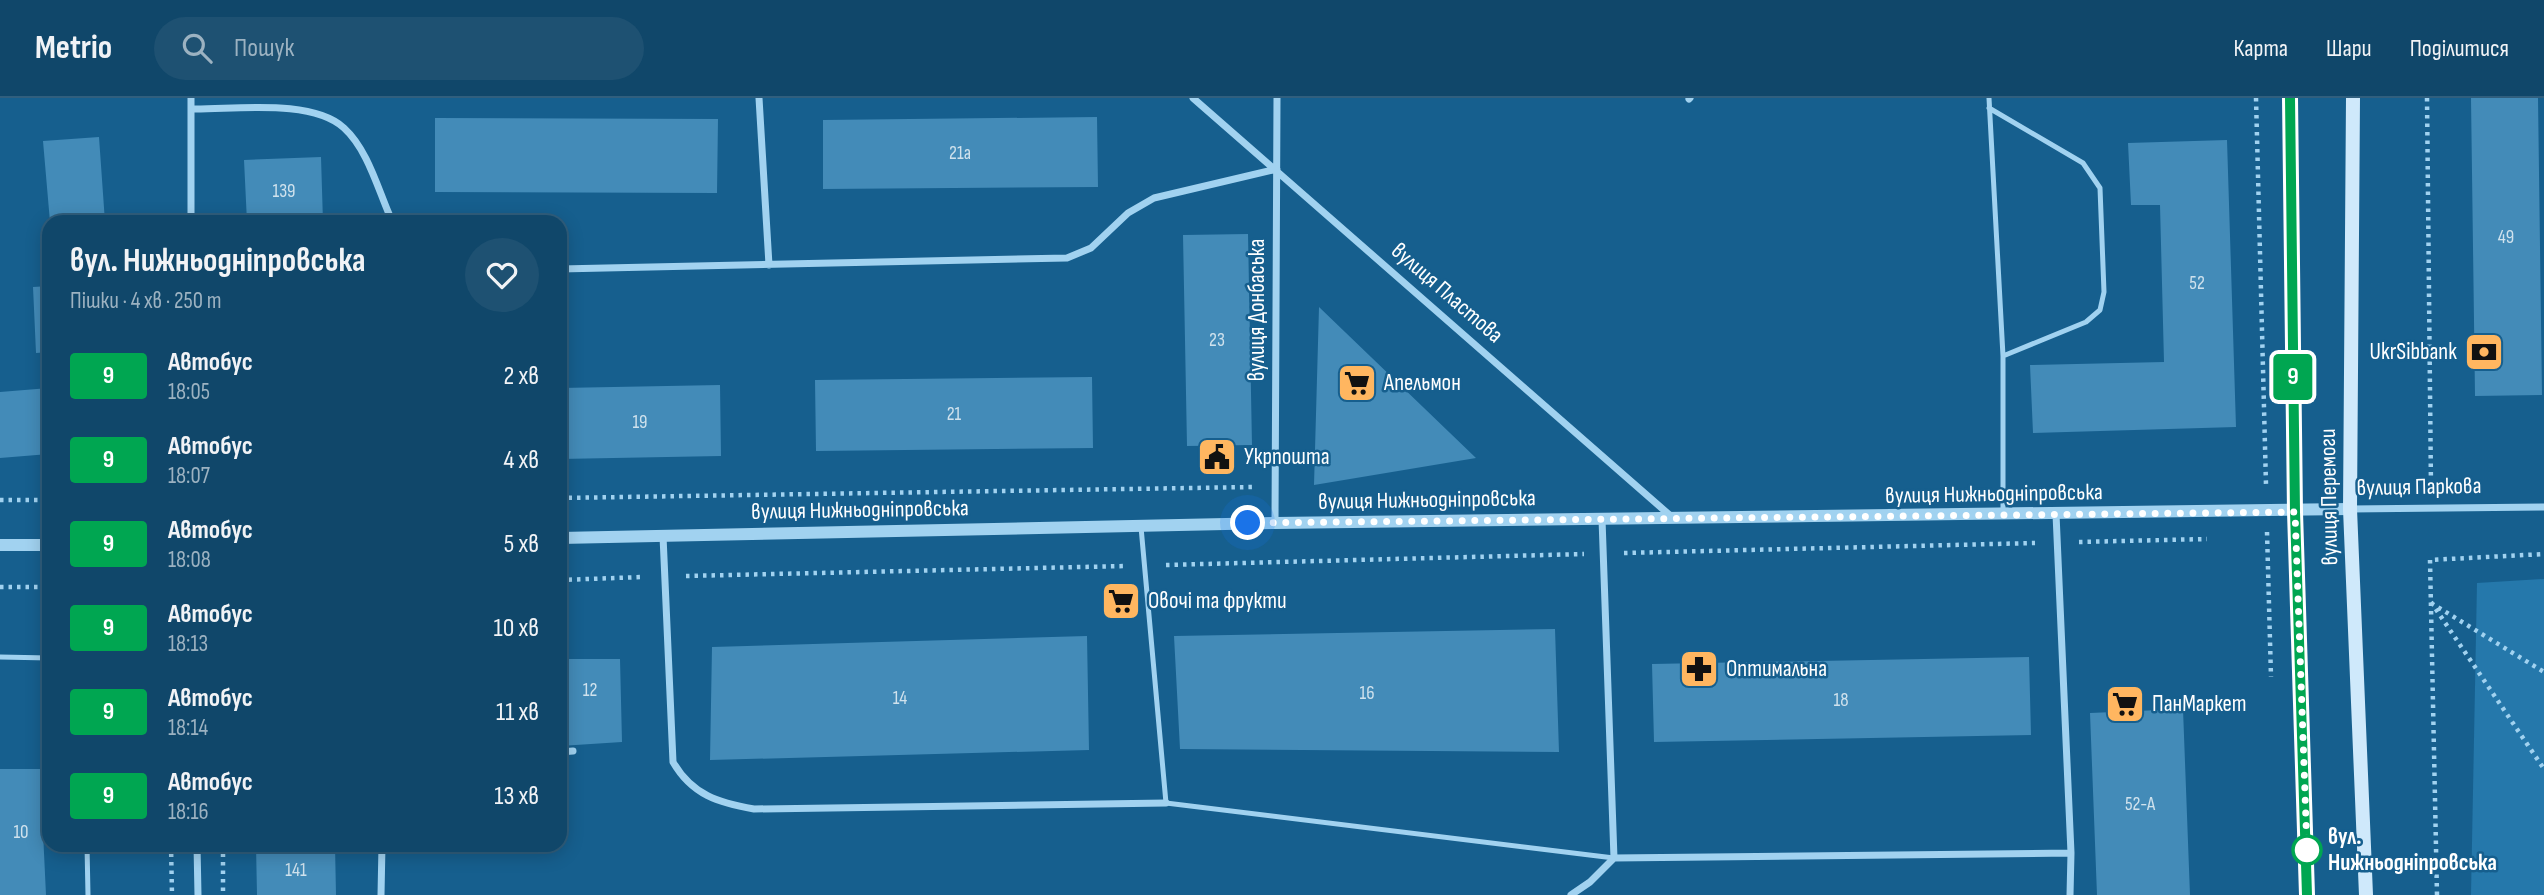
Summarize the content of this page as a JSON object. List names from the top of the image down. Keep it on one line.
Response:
{"streets":{"main road":["вулиця Перемоги"],"street":["вулиця Пластова","вулиця Донбаська","вулиця Паркова","вулиця Нижньодніпровська"]},"crossings":[["вулиця Пластова","вулиця Донбаська"],["вулиця Пластова","вулиця Нижньодніпровська"],["вулиця Донбаська","вулиця Нижньодніпровська"],["вулиця Паркова","вулиця Нижньодніпровська"],["вулиця Паркова","вулиця Перемоги"],["вулиця Нижньодніпровська","вулиця Перемоги"]],"places":{"bank":["UkrSibbank"],"supermarket":["Апельмон","Овочі та фрукти","ПанМаркет"],"public building":["Укрпошта"],"pharmacy":["Оптимальна"],"other":["вул. Нижньодніпровська"]},"lines":["bus line 9"],"house_numbers":["21а","139","49","52","23","21","19","12","16","14","18","52-А","10","141"],"page":{"header":"Metrio","search":"Пошук","nav":["Карта","Шари","Поділитися"],"on_map":"9","heading":["вул. Нижньодніпровська","Пішки · 4 хв · 250 m"],"list":[{"mark":"9","name":"Автобус","note":"18:05","value":"2 хв"},{"mark":"9","name":"Автобус","note":"18:07","value":"4 хв"},{"mark":"9","name":"Автобус","note":"18:08","value":"5 хв"},{"mark":"9","name":"Автобус","note":"18:13","value":"10 хв"},{"mark":"9","name":"Автобус","note":"18:14","value":"11 хв"},{"mark":"9","name":"Автобус","note":"18:16","value":"13 хв"}]}}
